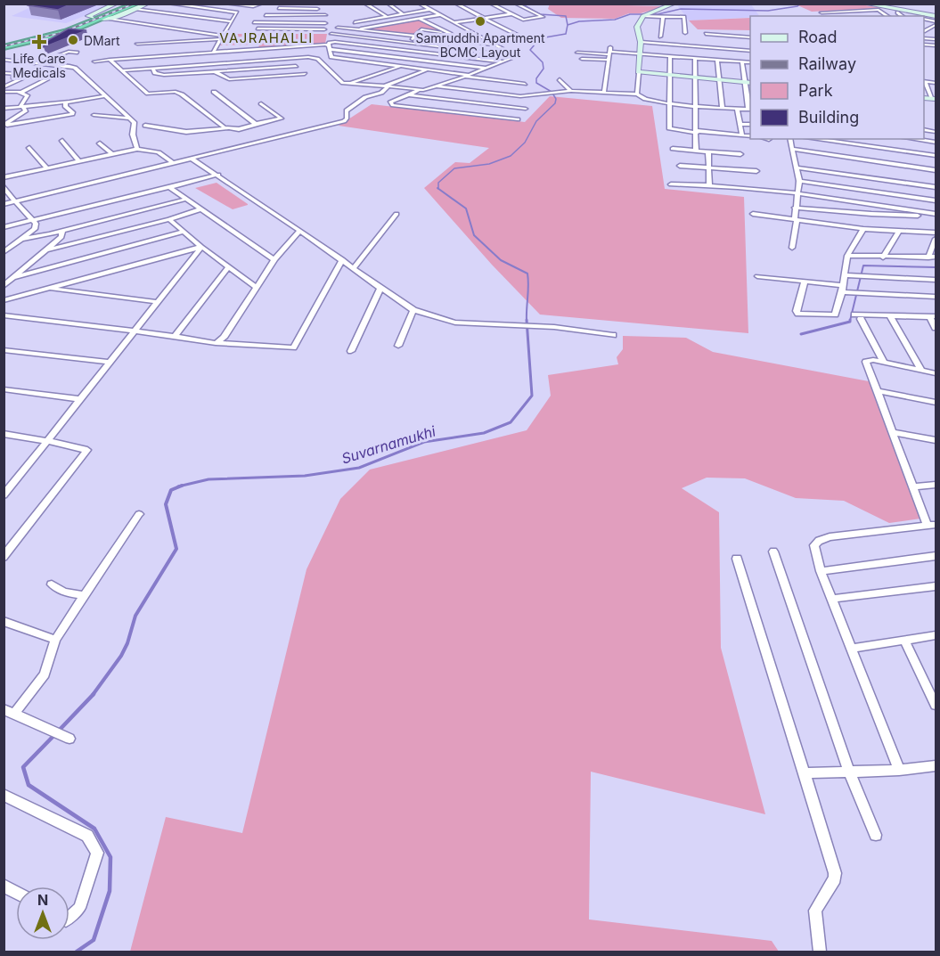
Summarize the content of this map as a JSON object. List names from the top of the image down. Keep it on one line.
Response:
{"districts":["VAJRAHALLI"],"water":["Suvarnamukhi"],"places":{"other":["Samruddhi Apartment BCMC Layout","DMart"],"health":["Life Care Medicals"]},"legend":["Road","Railway","Park","Building"],"north":"top"}
